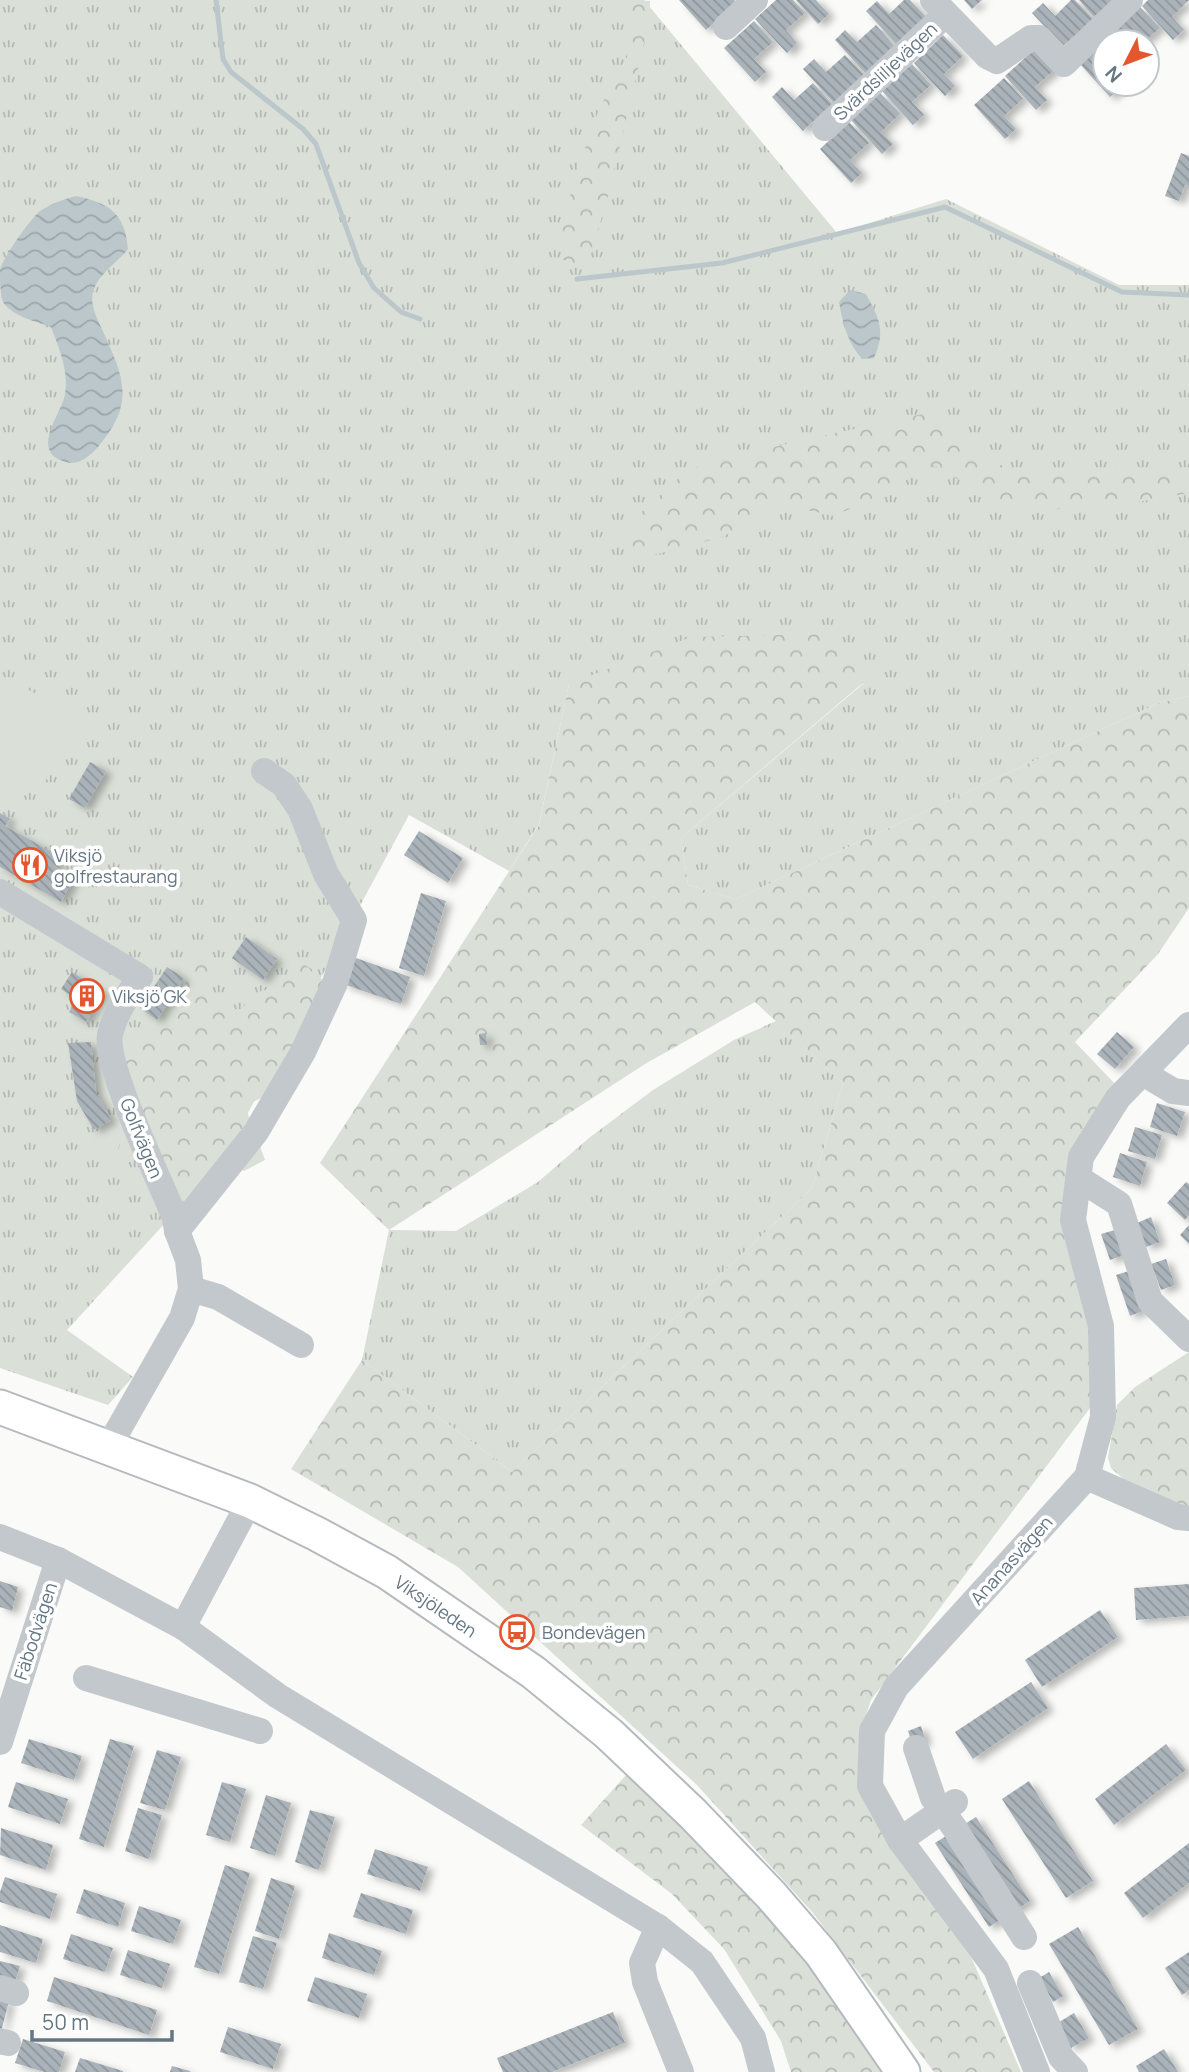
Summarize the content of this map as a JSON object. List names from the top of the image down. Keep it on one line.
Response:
{"streets":{"main road":["Viksjöleden"],"street":["Svärdsliljevägen","Golfvägen","Ananasvägen","Fäbodvägen"]},"crossings":[["Golfvägen","Viksjöleden"]],"places":{"restaurant":["Viksjö golfrestaurang"],"building":["Viksjö GK"],"bus stop":["Bondevägen"]},"scale_bar":"50 m","north":"bottom left"}
